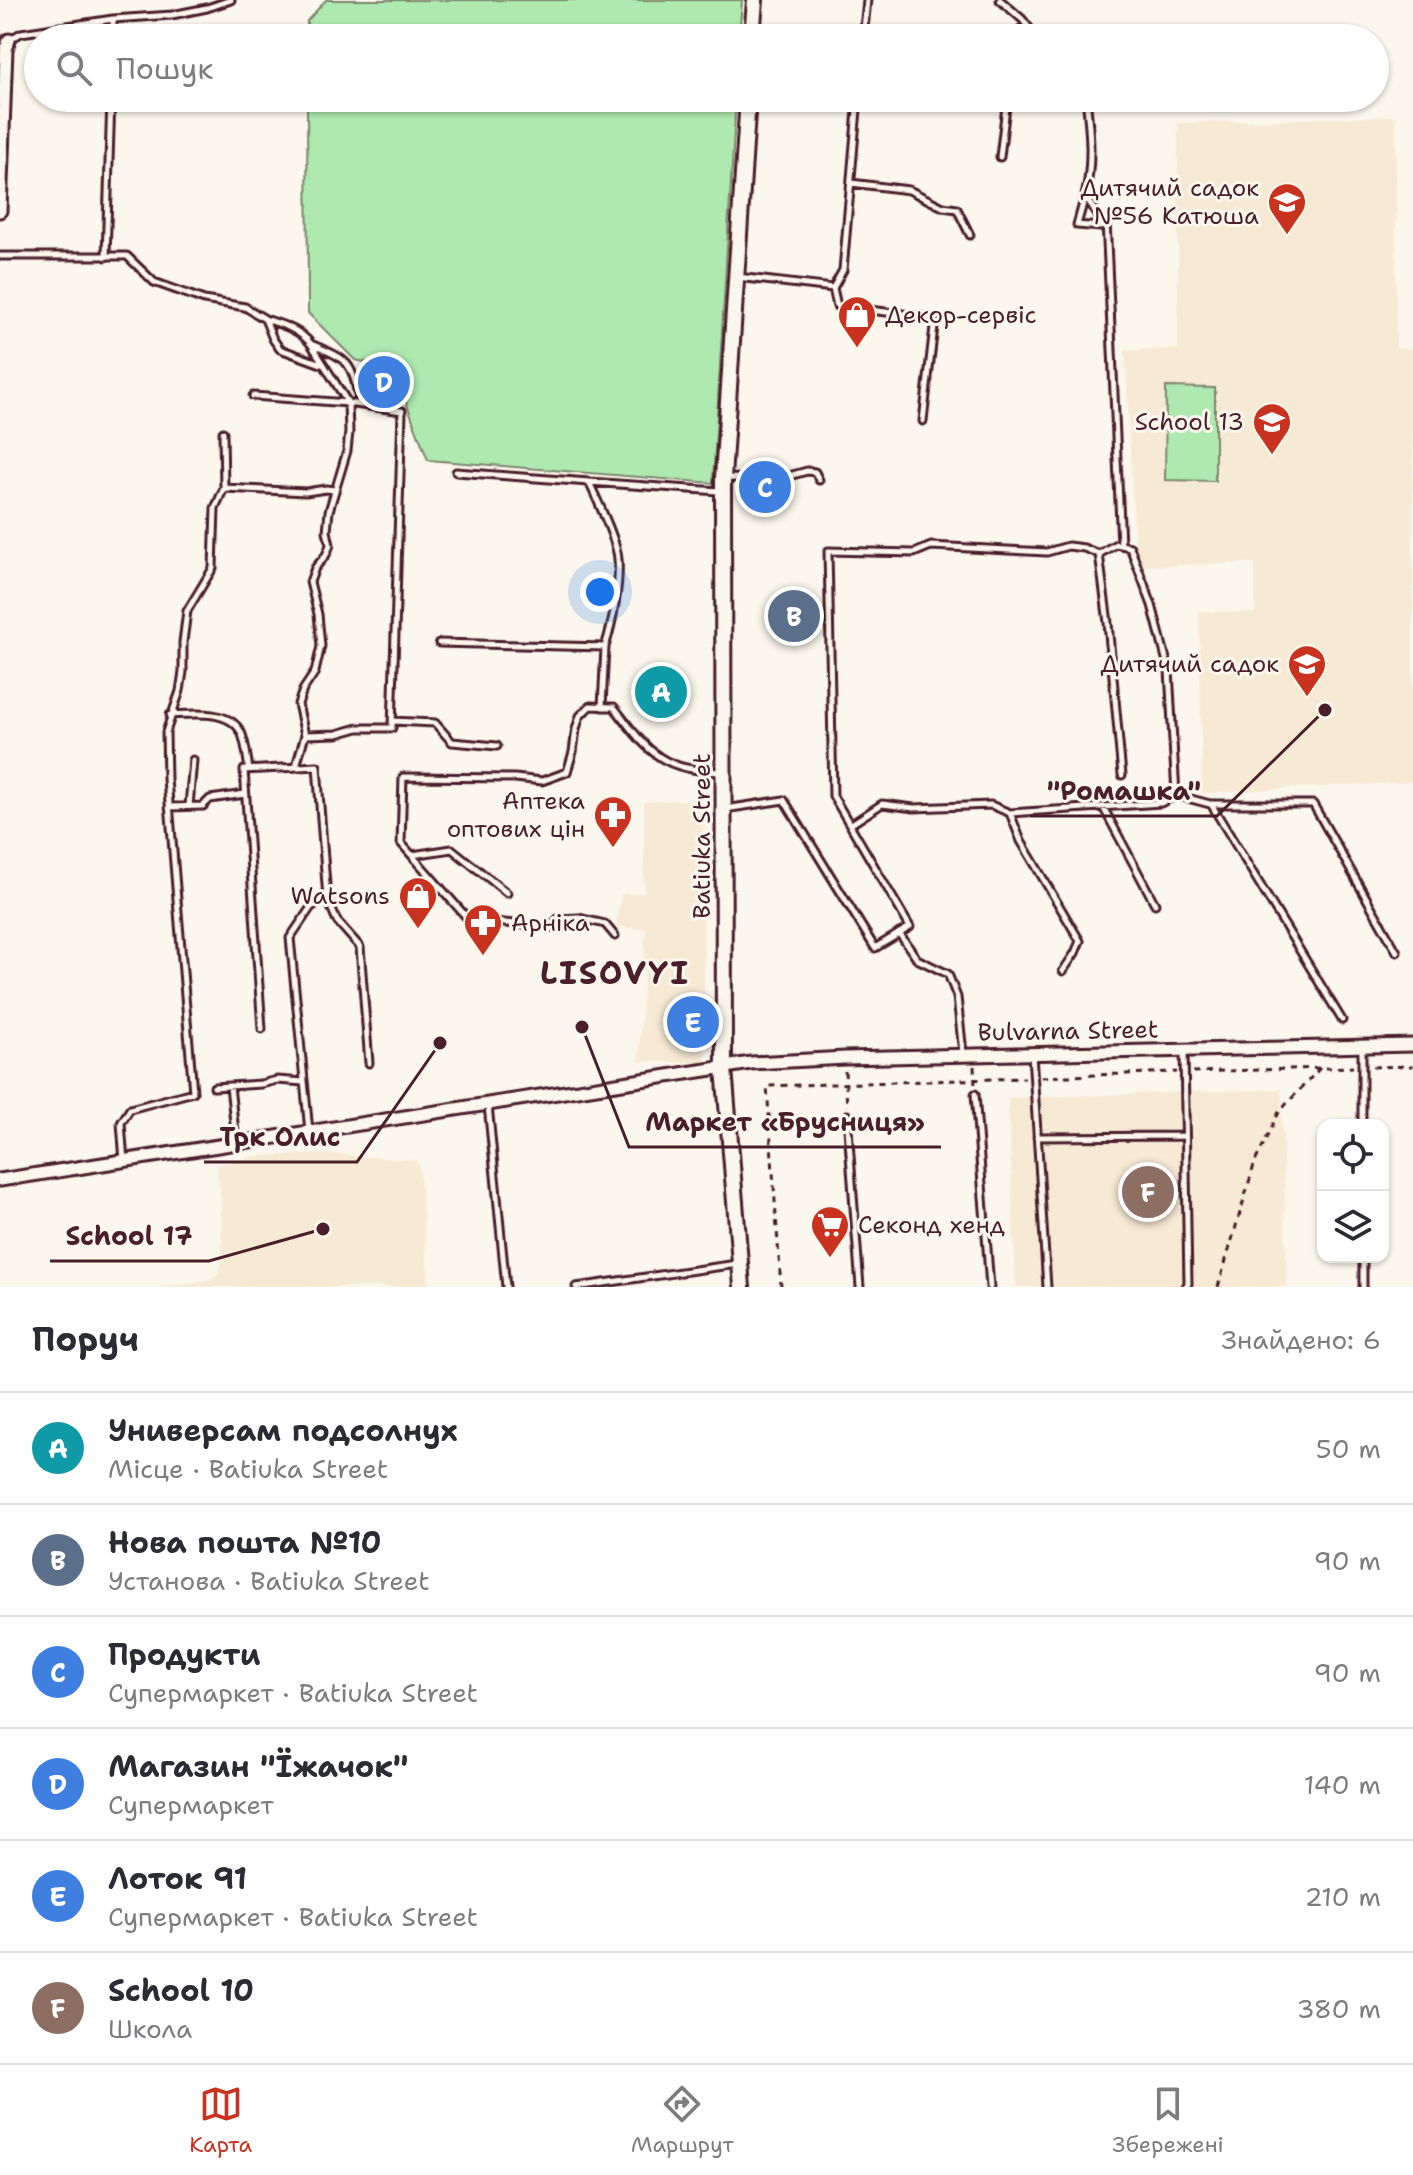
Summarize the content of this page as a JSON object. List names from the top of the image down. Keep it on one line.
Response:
{"streets":{"street":["Batiuka Street","Bulvarna Street"]},"crossings":[["Batiuka Street","Bulvarna Street"]],"districts":["LISOVYI"],"places":{"school or university":["Дитячий садок №56 Катюша","School 13","Дитячий садок"],"shop":["Декор-сервіс","Watsons"],"other":["\"Ромашка\"","Маркет «Брусниця»","Трк Олис","School 17"],"pharmacy":["Аптека оптових цін","Арніка"],"supermarket":["Секонд хенд"]},"page":{"search":"Пошук","pins":["D","C","B","A","E","F"],"heading":["Поруч","Знайдено: 6"],"list":[{"mark":"A","name":"Универсам подсолнух","note":"Місце · Batiuka Street","value":"50 m"},{"mark":"B","name":"Нова пошта №10","note":"Установа · Batiuka Street","value":"90 m"},{"mark":"C","name":"Продукти","note":"Супермаркет · Batiuka Street","value":"90 m"},{"mark":"D","name":"Магазин \"Їжачок\"","note":"Супермаркет","value":"140 m"},{"mark":"E","name":"Лоток 91","note":"Супермаркет · Batiuka Street","value":"210 m"},{"mark":"F","name":"School 10","note":"Школа","value":"380 m"}],"nav":["Карта","Маршрут","Збережені"]}}
